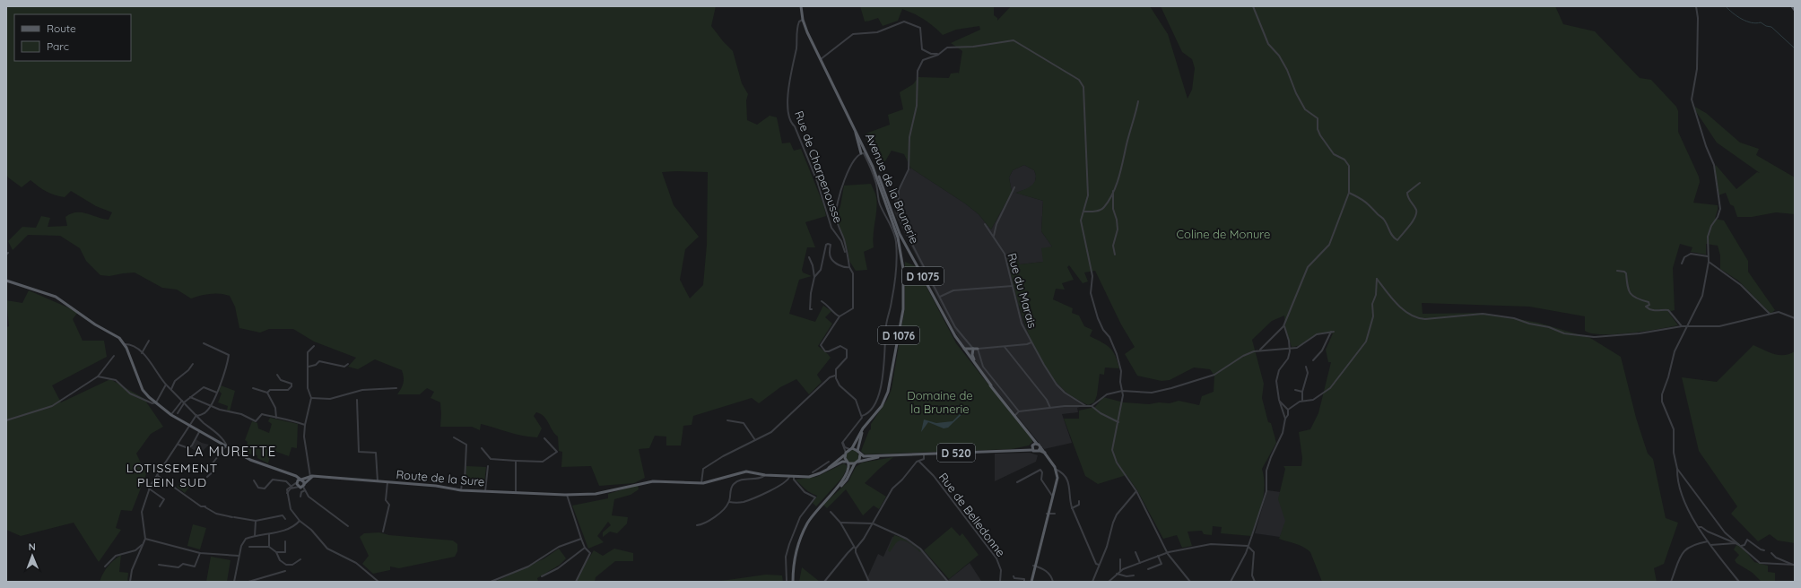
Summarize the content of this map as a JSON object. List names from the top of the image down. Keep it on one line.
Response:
{"streets":{"main road":["Avenue de la Brunerie","D 1075","D 1076","D 520","Route de la Sure"],"street":["Rue de Charpenousse","Rue du Marais","Rue de Belledonne"]},"crossings":[["Rue de Charpenousse","D 1075"],["Avenue de la Brunerie","D 1075"],["Avenue de la Brunerie","D 520"],["D 1075","D 1076"],["D 1076","D 520"]],"districts":["LA MURETTE","LOTISSEMENT PLEIN SUD"],"parks":["Coline de Monure","Domaine de la Brunerie"],"legend":["Route","Parc"],"north":"top"}
